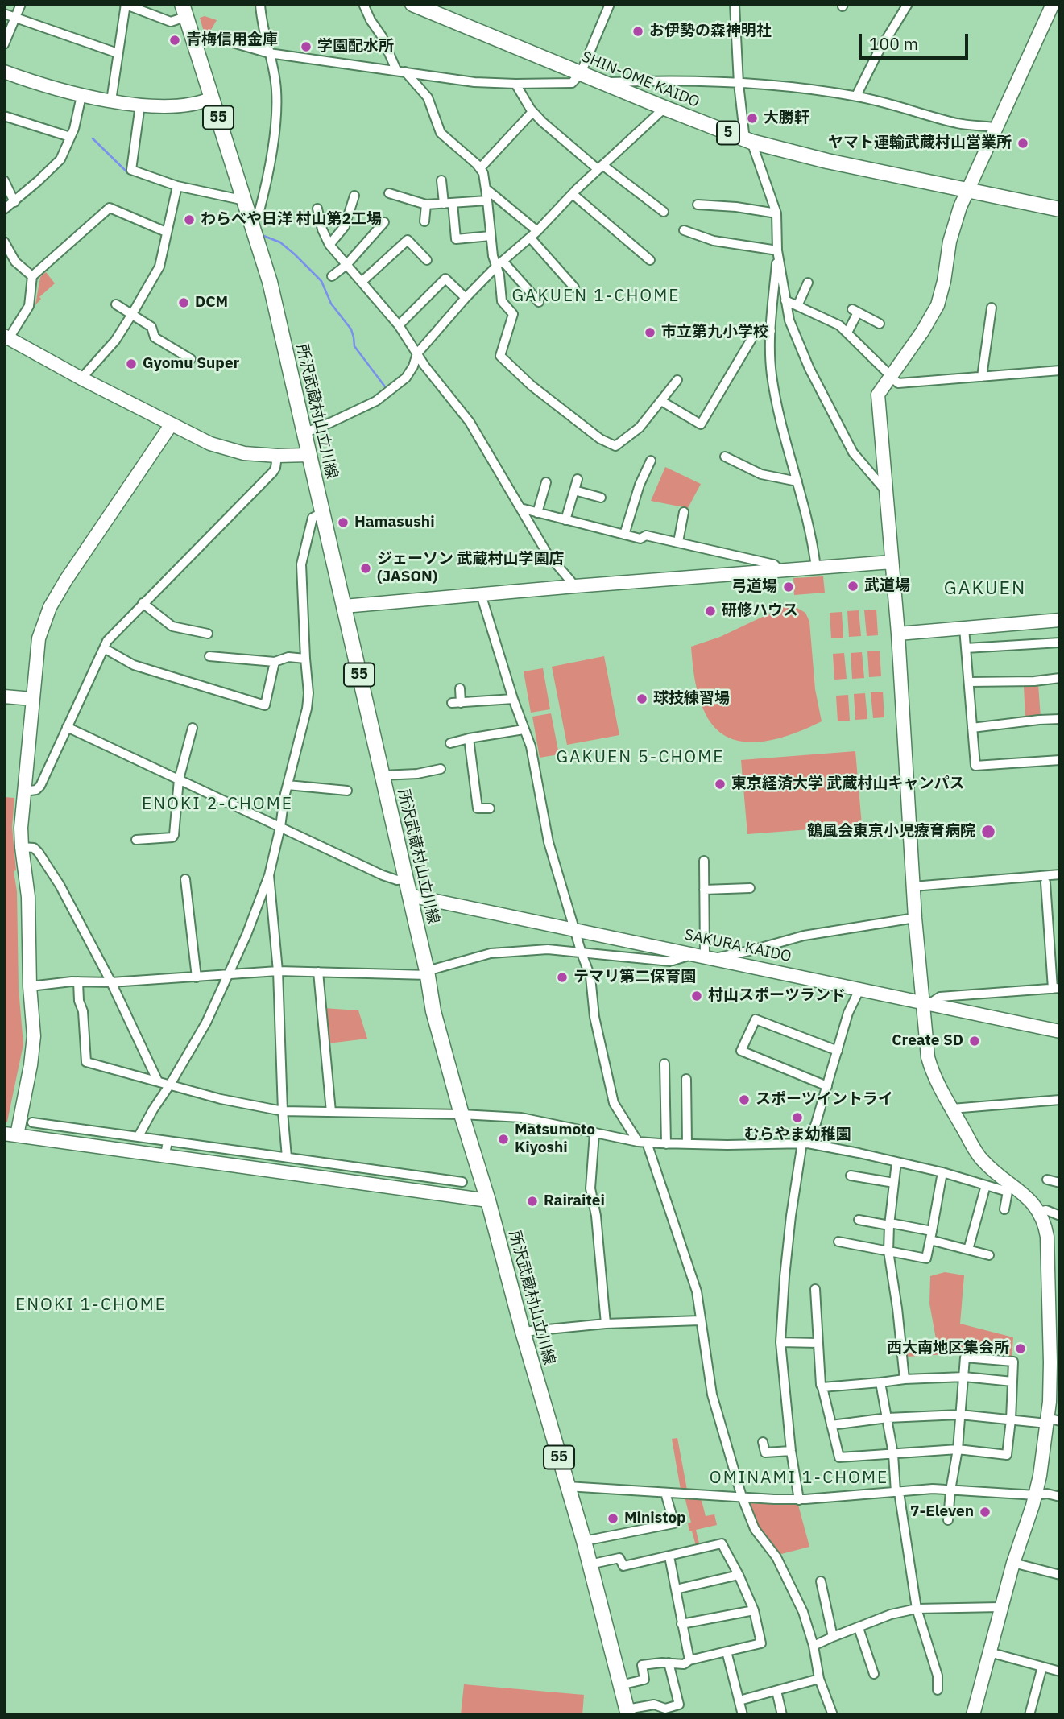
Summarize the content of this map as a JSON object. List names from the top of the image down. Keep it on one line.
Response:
{"streets":{"main road":["SHIN-OME KAIDO","55","5","所沢武蔵村山立川線"],"street":["SAKURA KAIDO"]},"crossings":[["所沢武蔵村山立川線","SAKURA KAIDO"]],"districts":["GAKUEN 1-CHOME","GAKUEN","GAKUEN 5-CHOME","ENOKI 2-CHOME","ENOKI 1-CHOME","OMINAMI 1-CHOME"],"places":["お伊勢の森神明社","青梅信用金庫","学園配水所","大勝軒","ヤマト運輸武蔵村山営業所","わらべや日洋 村山第2工場","DCM","市立第九小学校","Gyomu Super","Hamasushi","ジェーソン 武蔵村山学園店 (JASON)","武道場","弓道場","研修ハウス","球技練習場","東京経済大学 武蔵村山キャンパス","鶴風会東京小児療育病院","テマリ第二保育園","村山スポーツランド","Create SD","スポーツイントライ","むらやま幼稚園","Matsumoto Kiyoshi","Rairaitei","西大南地区集会所","7-Eleven","Ministop"],"scale_bar":"100 m"}
